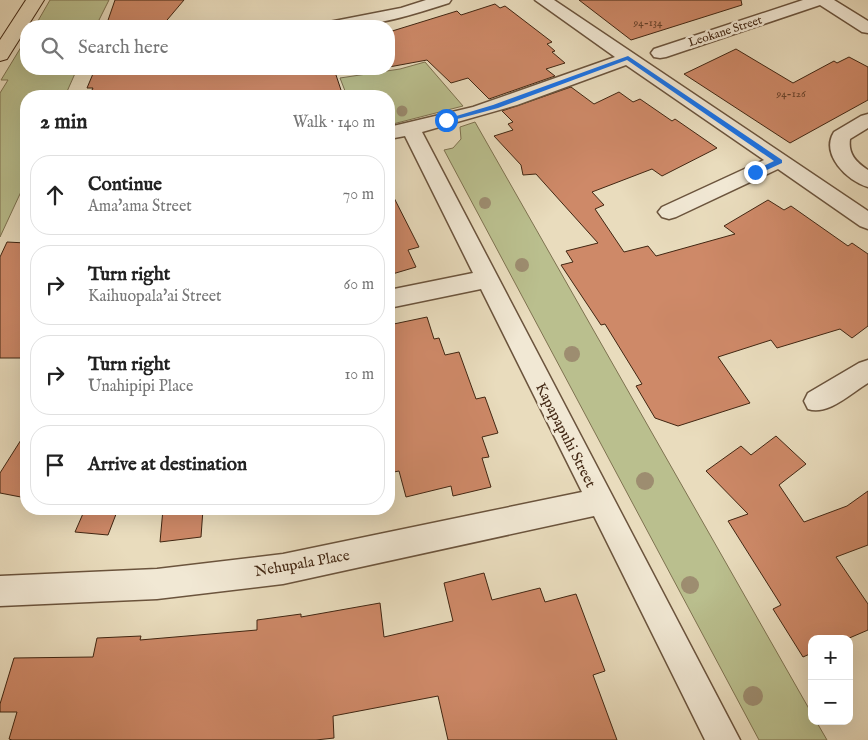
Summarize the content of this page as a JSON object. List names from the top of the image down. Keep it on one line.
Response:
{"streets":{"street":["Leokane Street","Kapapapuhi Street","Nehupala Place"]},"crossings":[["Kapapapuhi Street","Nehupala Place"]],"house_numbers":["94-134","94-126"],"page":{"search":"Search here","heading":["2 min","Walk · 140 m"],"list":[["Continue","Ama'ama Street","70 m"],["Turn right","Kaihuopala'ai Street","60 m"],["Turn right","Unahipipi Place","10 m"],"Arrive at destination"],"map_buttons":["+","−"]}}
